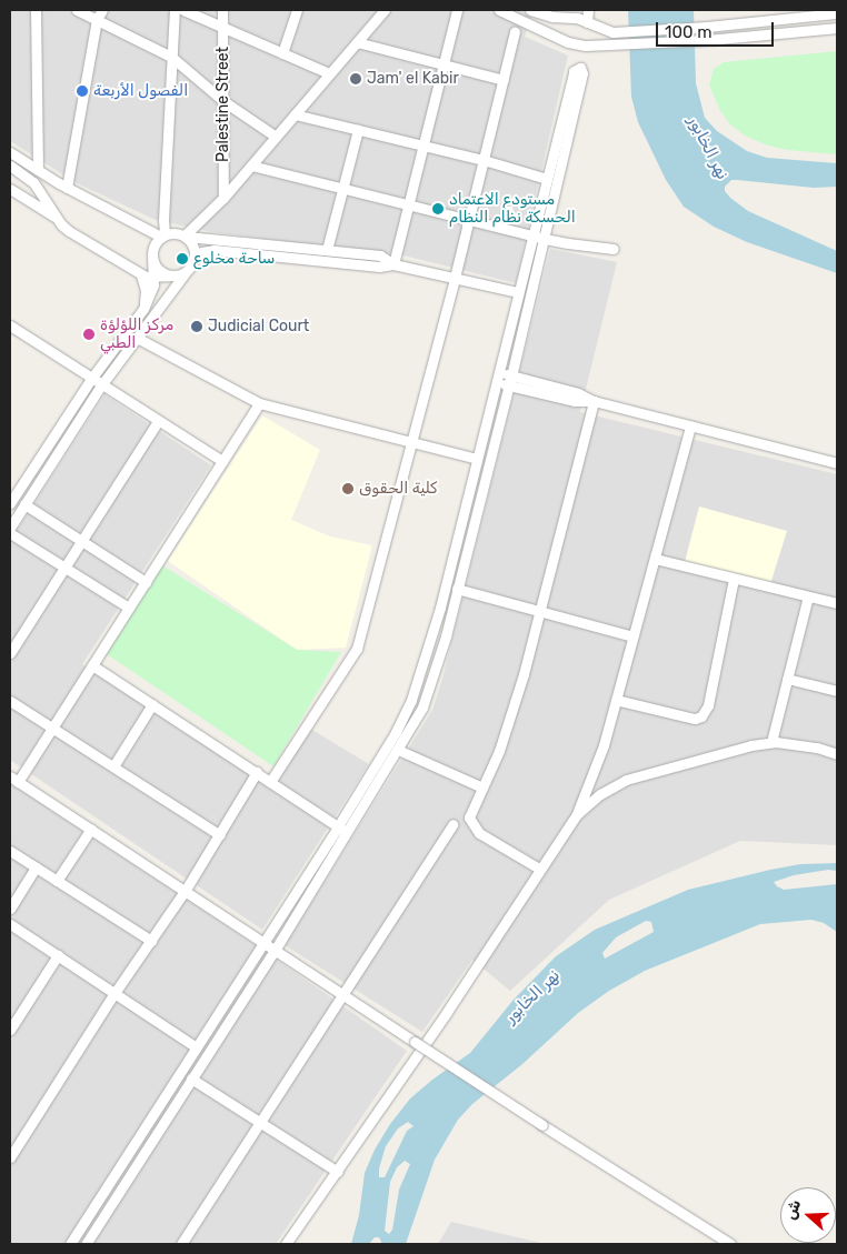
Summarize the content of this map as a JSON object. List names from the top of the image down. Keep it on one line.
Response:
{"streets":{"street":["Palestine Street"]},"water":["نهر الخابور"],"places":["Jam' el Kabir","الفصول الأربعة","مستودع الاعتماد الحسكة نظام النظام","ساحة مخلوع","Judicial Court","مركز اللؤلؤة الطبي","كلية الحقوق"],"scale_bar":"100 m","north":"left"}
